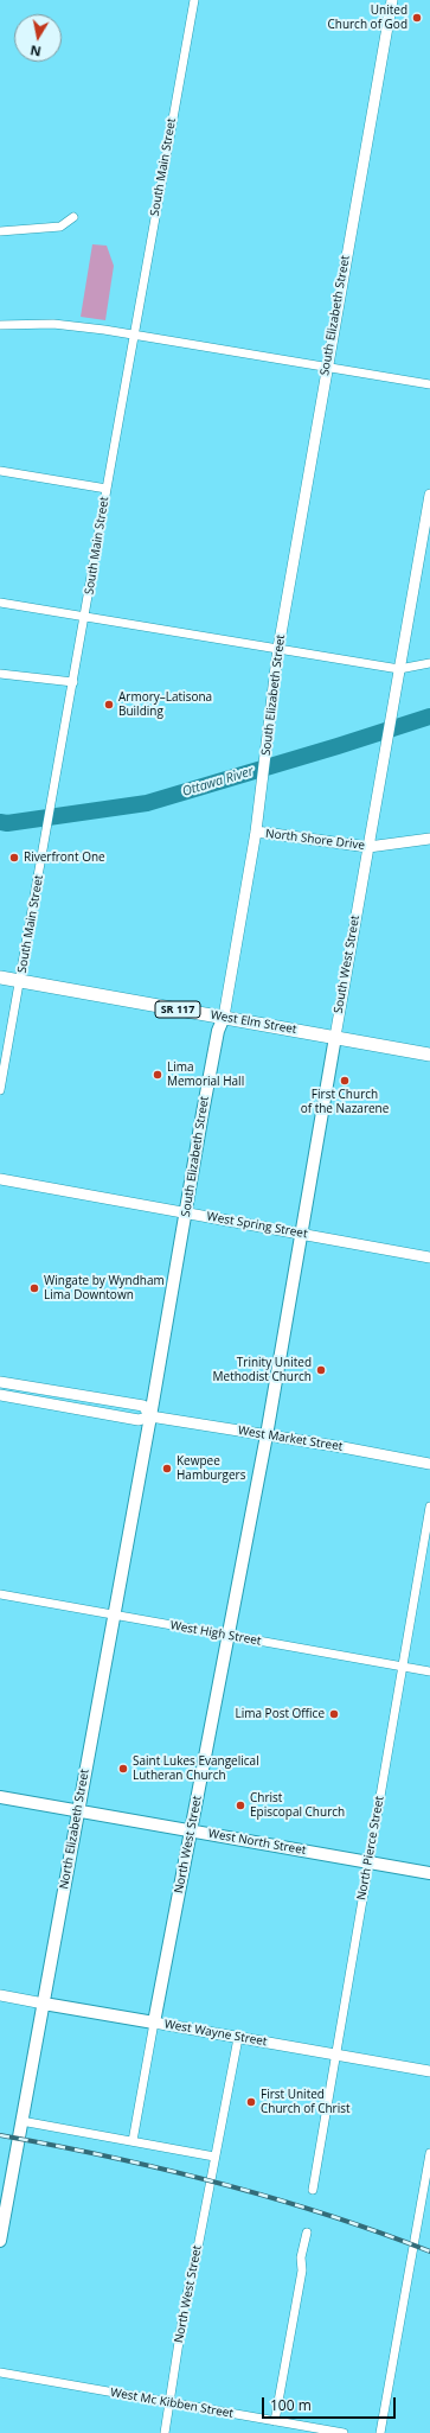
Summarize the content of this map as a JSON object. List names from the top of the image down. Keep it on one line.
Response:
{"streets":{"main road":["South Elizabeth Street","South West Street","SR 117","West Elm Street","North Elizabeth Street","West North Street","North West Street","West Wayne Street"],"street":["South Main Street","North Shore Drive","West Spring Street","West Market Street","West High Street","North Pierce Street","West Mc Kibben Street"]},"crossings":[["South Main Street","SR 117"],["South Main Street","West Elm Street"],["South Elizabeth Street","North Shore Drive"],["South Elizabeth Street","West Elm Street"],["South Elizabeth Street","West Spring Street"],["South Elizabeth Street","West Market Street"],["South Elizabeth Street","North Elizabeth Street"],["North Shore Drive","South West Street"],["South West Street","West Elm Street"],["South West Street","West Spring Street"],["South West Street","West Market Street"],["South West Street","North West Street"],["SR 117","West Elm Street"],["West Market Street","North Elizabeth Street"],["West Market Street","North West Street"],["West High Street","North Elizabeth Street"],["West High Street","North West Street"],["West High Street","North Pierce Street"],["North Elizabeth Street","West North Street"],["North Elizabeth Street","West Wayne Street"],["West North Street","North West Street"],["West North Street","North Pierce Street"],["North West Street","West Wayne Street"],["North West Street","West Mc Kibben Street"],["North Pierce Street","West Wayne Street"]],"water":["Ottawa River"],"places":["United Church of God","Armory–Latisona Building","Riverfront One","Lima Memorial Hall","First Church of the Nazarene","Wingate by Wyndham Lima Downtown","Trinity United Methodist Church","Kewpee Hamburgers","Lima Post Office","Saint Lukes Evangelical Lutheran Church","Christ Episcopal Church","First United Church of Christ"],"scale_bar":"100 m","north":"bottom"}
